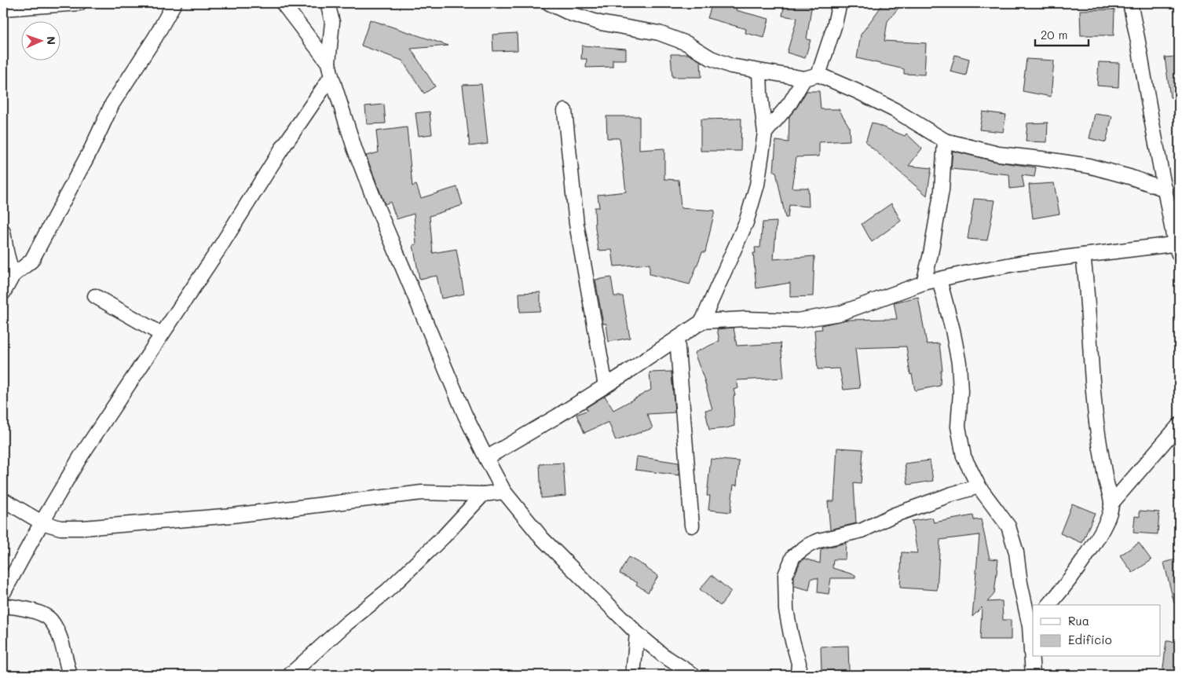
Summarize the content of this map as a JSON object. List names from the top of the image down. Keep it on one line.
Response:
{"legend":["Rua","Edifício"],"scale_bar":"20 m","north":"right"}
